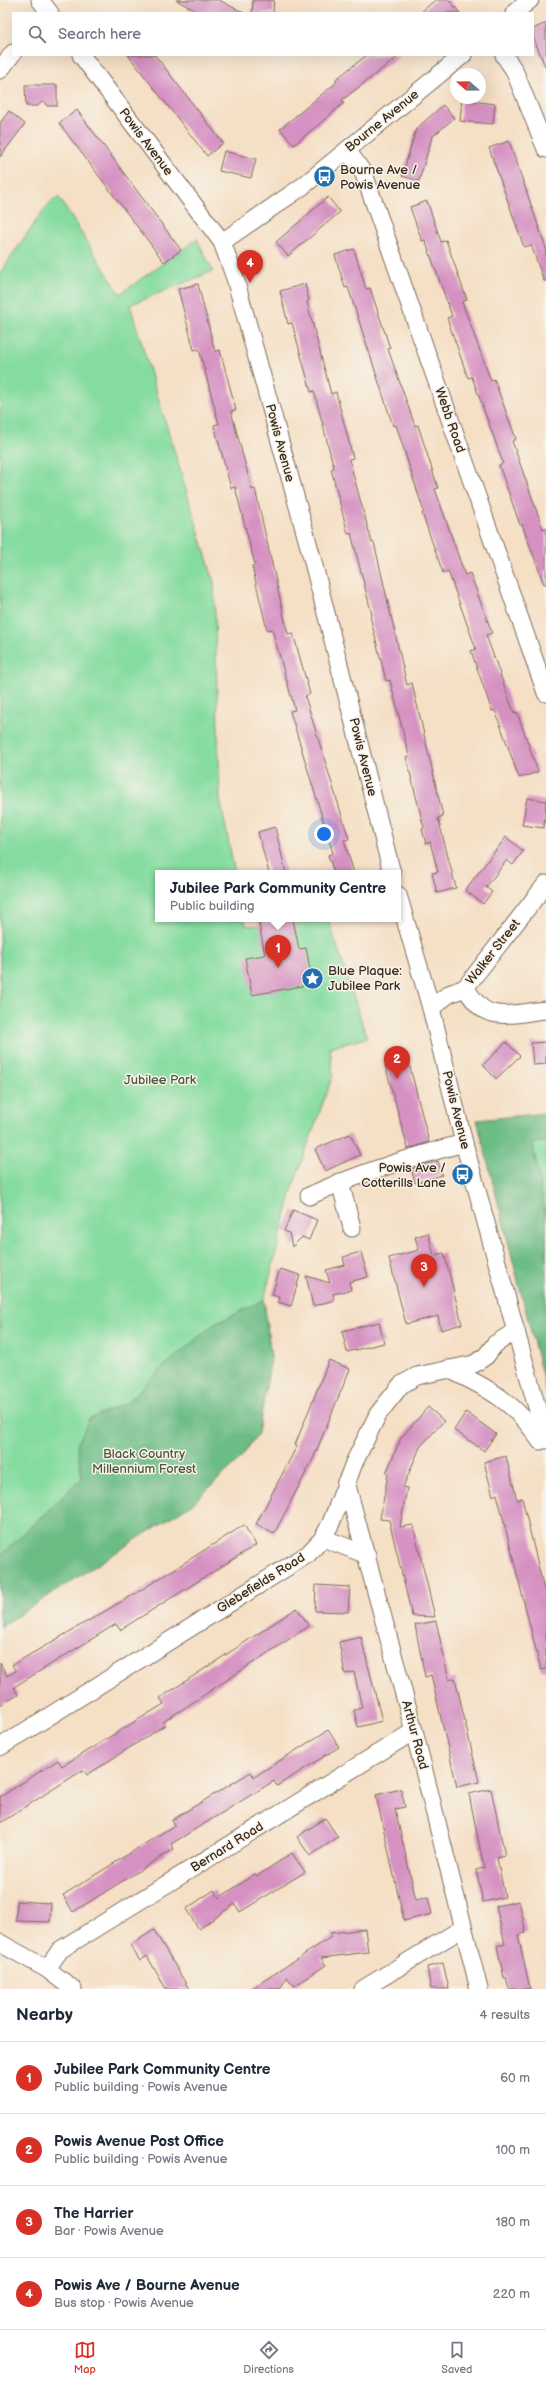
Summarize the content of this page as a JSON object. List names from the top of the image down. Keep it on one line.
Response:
{"streets":{"street":["Bourne Avenue","Powis Avenue","Webb Road","Walker Street","Glebefields Road","Arthur Road","Bernard Road"]},"crossings":[["Bourne Avenue","Powis Avenue"],["Bourne Avenue","Webb Road"],["Powis Avenue","Walker Street"],["Powis Avenue","Glebefields Road"],["Glebefields Road","Arthur Road"],["Arthur Road","Bernard Road"]],"parks":["Jubilee Park","Black Country Millennium Forest"],"places":{"bus stop":["Bourne Ave / Powis Avenue","Powis Ave / Cotterills Lane"],"place":["Blue Plaque: Jubilee Park"]},"north":"left","page":{"search":"Search here","pins":["4","1","2","3"],"popup":["Jubilee Park Community Centre","Public building"],"heading":["Nearby","4 results"],"list":[{"mark":"1","name":"Jubilee Park Community Centre","note":"Public building · Powis Avenue","value":"60 m"},{"mark":"2","name":"Powis Avenue Post Office","note":"Public building · Powis Avenue","value":"100 m"},{"mark":"3","name":"The Harrier","note":"Bar · Powis Avenue","value":"180 m"},{"mark":"4","name":"Powis Ave / Bourne Avenue","note":"Bus stop · Powis Avenue","value":"220 m"}],"nav":["Map","Directions","Saved"]}}
